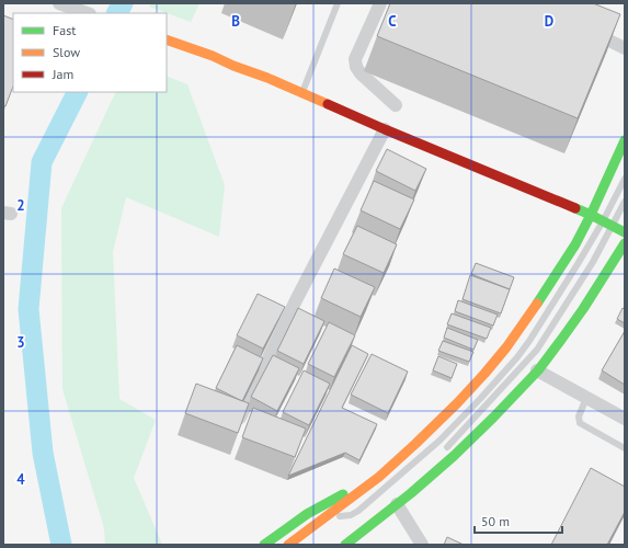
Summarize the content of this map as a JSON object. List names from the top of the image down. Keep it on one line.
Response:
{"legend":["Fast","Slow","Jam"],"scale_bar":"50 m","grid":{"columns":["B","C","D"],"rows":["2","3","4"]}}
